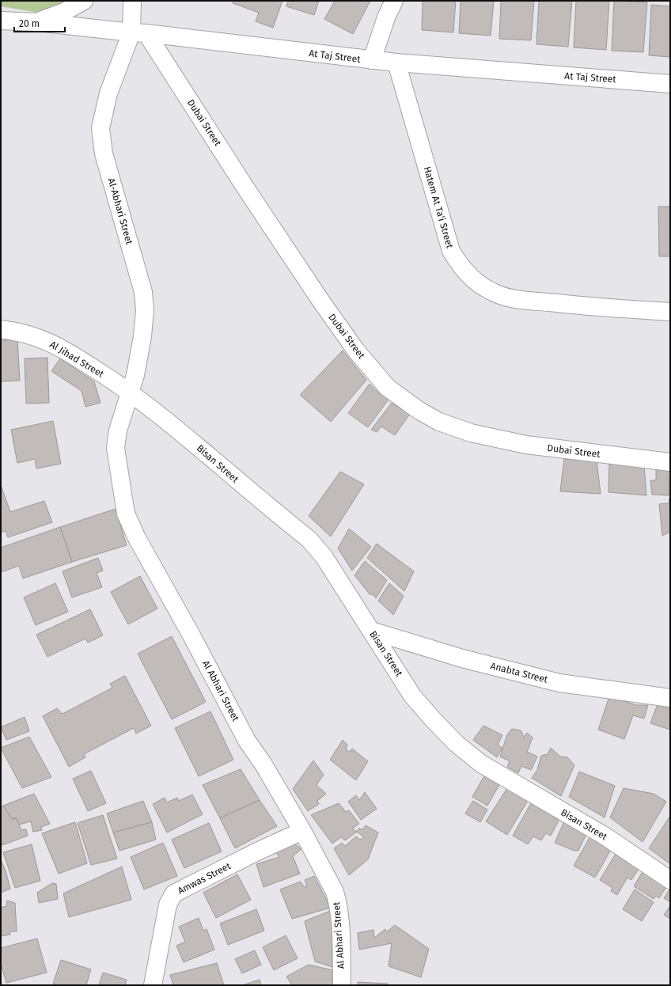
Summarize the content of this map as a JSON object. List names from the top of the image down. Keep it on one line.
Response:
{"streets":{"street":["At Taj Street","Dubai Street","Hatem At Ta'i Street","Al-Abhari Street","Al Jihad Street","Bisan Street","Anabta Street","Al Abhari Street","Amwas Street"]},"crossings":[["At Taj Street","Dubai Street"],["At Taj Street","Hatem At Ta'i Street"],["At Taj Street","Al-Abhari Street"],["Dubai Street","Al-Abhari Street"],["Al-Abhari Street","Al Jihad Street"],["Al-Abhari Street","Bisan Street"],["Al-Abhari Street","Al Abhari Street"],["Al Jihad Street","Bisan Street"],["Al Jihad Street","Al Abhari Street"],["Bisan Street","Anabta Street"],["Bisan Street","Al Abhari Street"],["Al Abhari Street","Amwas Street"]],"scale_bar":"20 m"}
